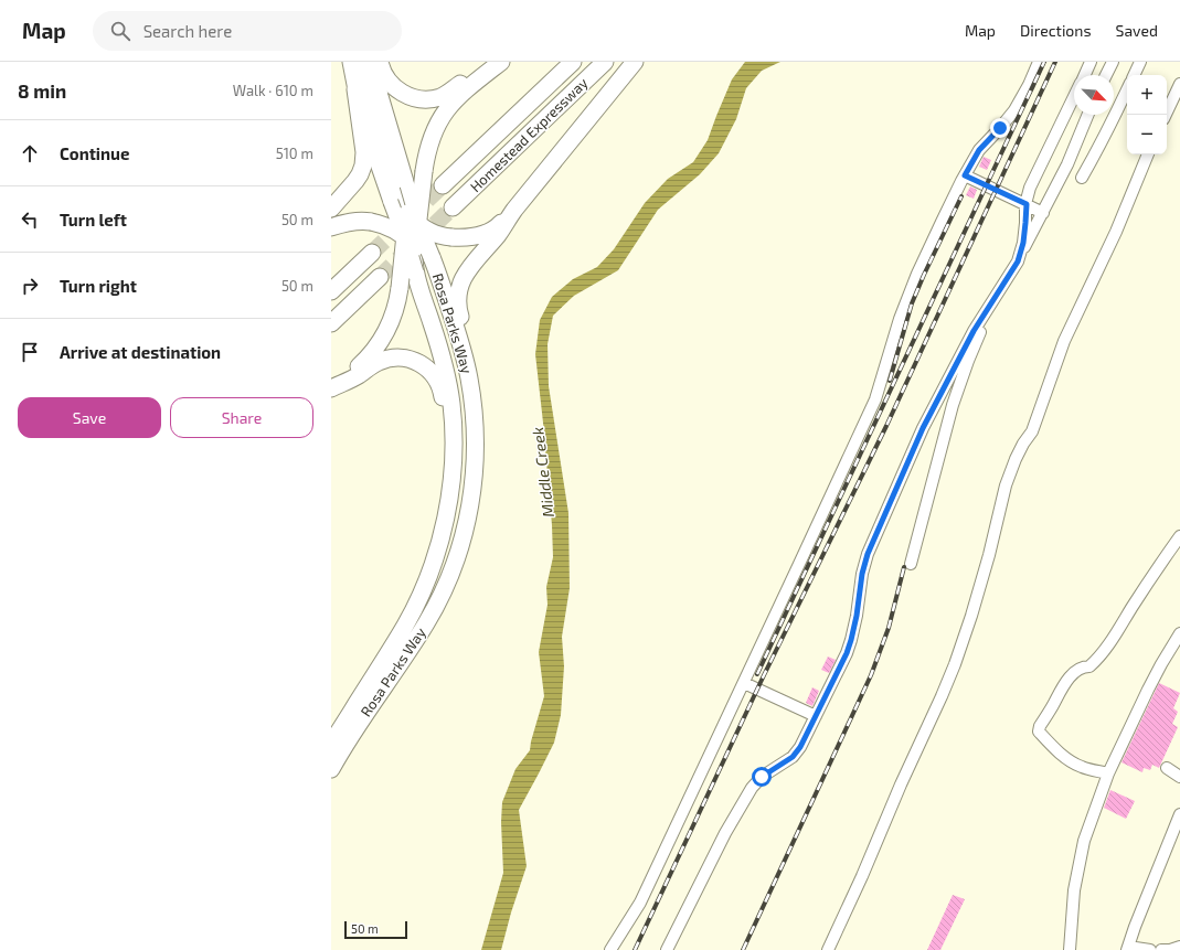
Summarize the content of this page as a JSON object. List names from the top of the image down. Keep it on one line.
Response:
{"streets":{"highway":["Homestead Expressway","Rosa Parks Way"]},"water":["Middle Creek"],"scale_bar":"50 m","north":"bottom right","page":{"header":"Map","search":"Search here","nav":["Map","Directions","Saved"],"heading":["8 min","Walk · 610 m"],"map_buttons":["+","−"],"list":[["Continue","510 m"],["Turn left","50 m"],["Turn right","50 m"],"Arrive at destination"],"buttons":["Save","Share"],"scale":"50 m"}}
